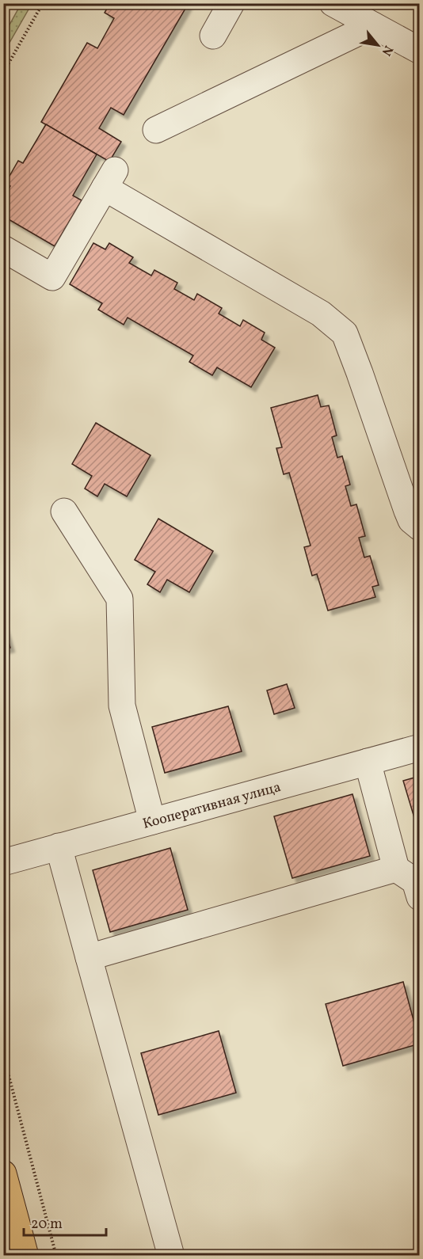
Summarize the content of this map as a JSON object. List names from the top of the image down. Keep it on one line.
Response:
{"streets":{"street":["Кооперативная улица"]},"scale_bar":"20 m","north":"bottom right"}
